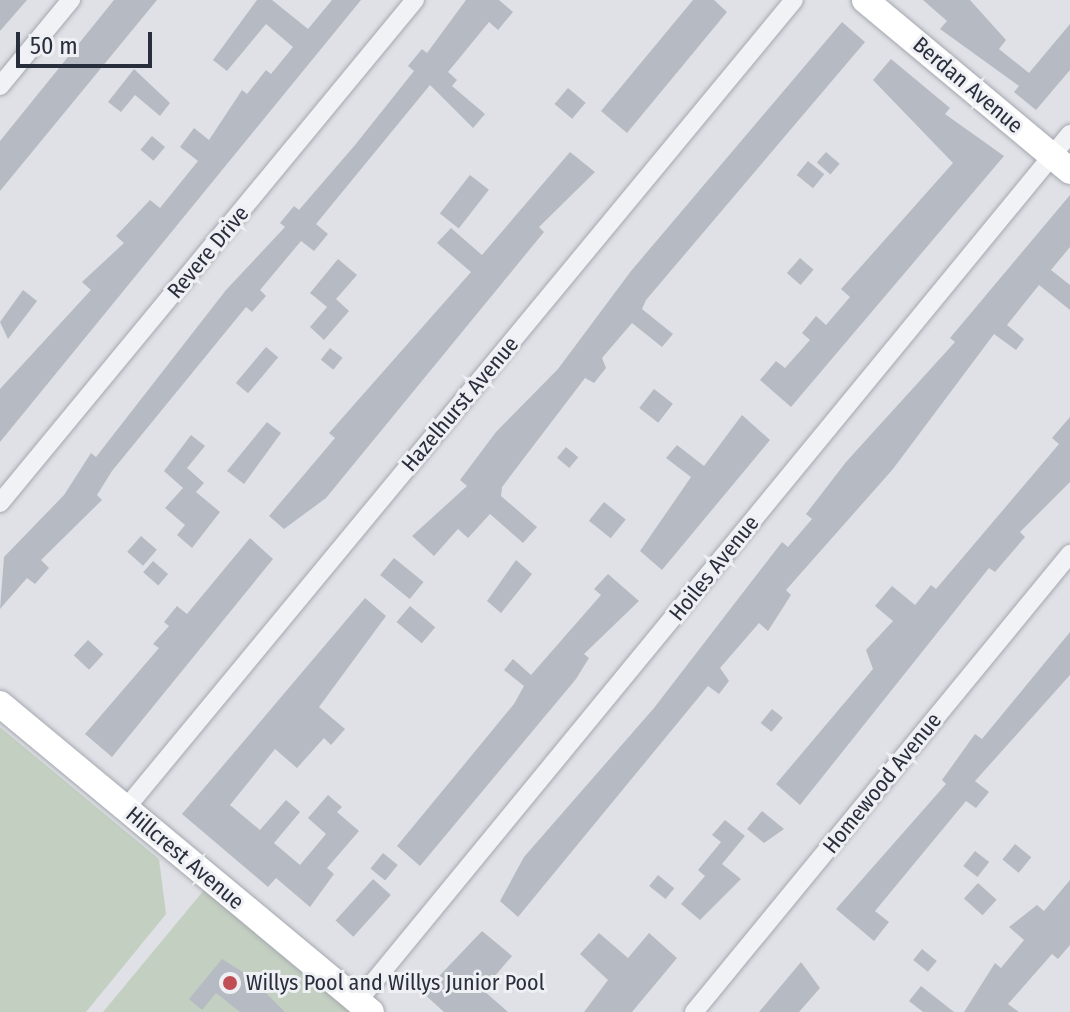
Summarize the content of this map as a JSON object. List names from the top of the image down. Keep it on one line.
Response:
{"streets":{"street":["Berdan Avenue","Revere Drive","Hazelhurst Avenue","Hoiles Avenue","Homewood Avenue","Hillcrest Avenue"]},"crossings":[["Berdan Avenue","Hoiles Avenue"],["Hazelhurst Avenue","Hillcrest Avenue"],["Hoiles Avenue","Hillcrest Avenue"]],"places":["Willys Pool and Willys Junior Pool"],"scale_bar":"50 m"}
